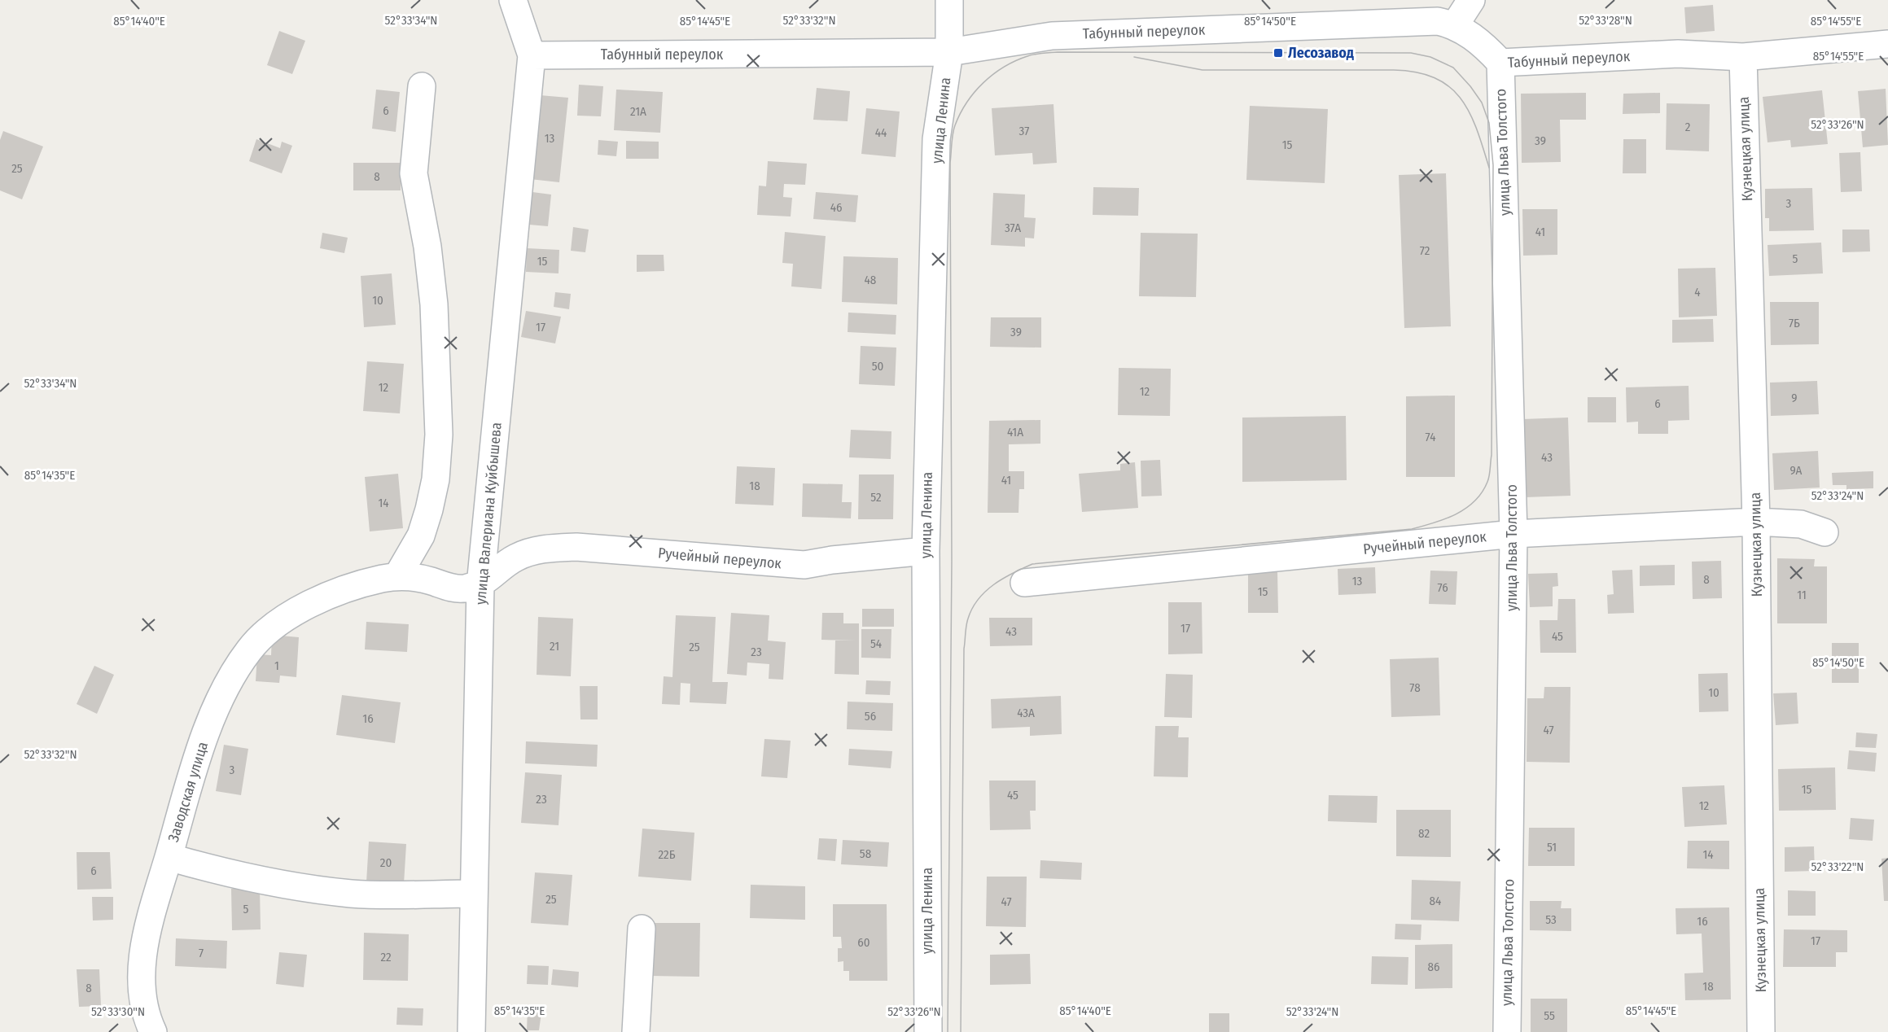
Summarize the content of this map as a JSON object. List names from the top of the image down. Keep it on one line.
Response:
{"streets":{"street":["Табунный переулок","улица Ленина","Кузнецкая улица","улица Льва Толстого","улица Валериана Куйбышева","Ручейный переулок","Заводская улица"]},"crossings":[["Табунный переулок","улица Ленина"],["Табунный переулок","Кузнецкая улица"],["Табунный переулок","улица Льва Толстого"],["Табунный переулок","улица Валериана Куйбышева"],["улица Ленина","Ручейный переулок"],["Кузнецкая улица","Ручейный переулок"],["улица Льва Толстого","Ручейный переулок"],["улица Валериана Куйбышева","Ручейный переулок"]],"places":{"transit":["Лесозавод"]},"house_numbers":["6","21А","2","37","44","13","39","15","25","8","3","46","37А","41","72","5","15","48","4","10","7Б","17","39","50","12","12","9","6","41А","74","43","9А","41","18","52","14","8","13","76","15","11","17","43","45","54","21","25","23","1","78","10","43А","56","16","47","3","15","45","23","12","82","51","58","22Б","14","20","6","25","84","47","5","53","16","17","60","7","22","86","18","8","55"],"coordinates":["52°33'28\"N","52°33'34\"N","52°33'32\"N","85°14'55\"E","85°14'40\"E","85°14'45\"E","85°14'50\"E","52°33'26\"N","85°14'35\"E","52°33'24\"N","52°33'22\"N","52°33'30\"N"]}
